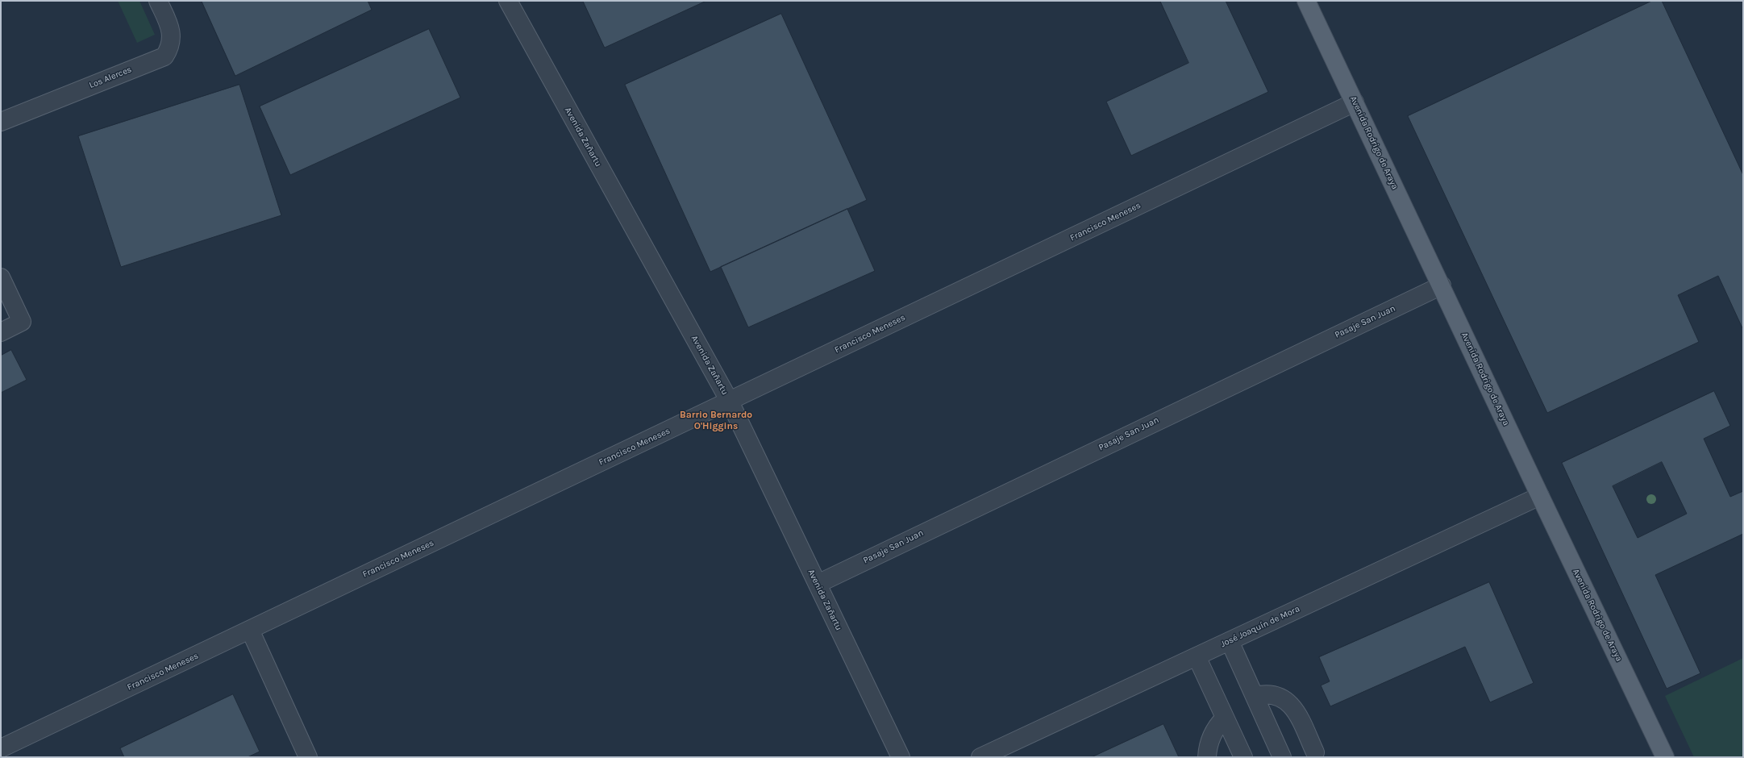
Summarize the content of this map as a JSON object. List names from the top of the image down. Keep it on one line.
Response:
{"streets":{"main road":["Avenida Rodrigo de Araya"],"street":["Los Alerces","Avenida Zañartu","Francisco Meneses","Pasaje San Juan","José Joaquín de Mora"]},"crossings":[["Avenida Zañartu","Francisco Meneses"],["Avenida Zañartu","Pasaje San Juan"],["Avenida Rodrigo de Araya","Francisco Meneses"],["Avenida Rodrigo de Araya","Pasaje San Juan"],["Avenida Rodrigo de Araya","José Joaquín de Mora"]],"districts":["Barrio Bernardo O'Higgins"]}
